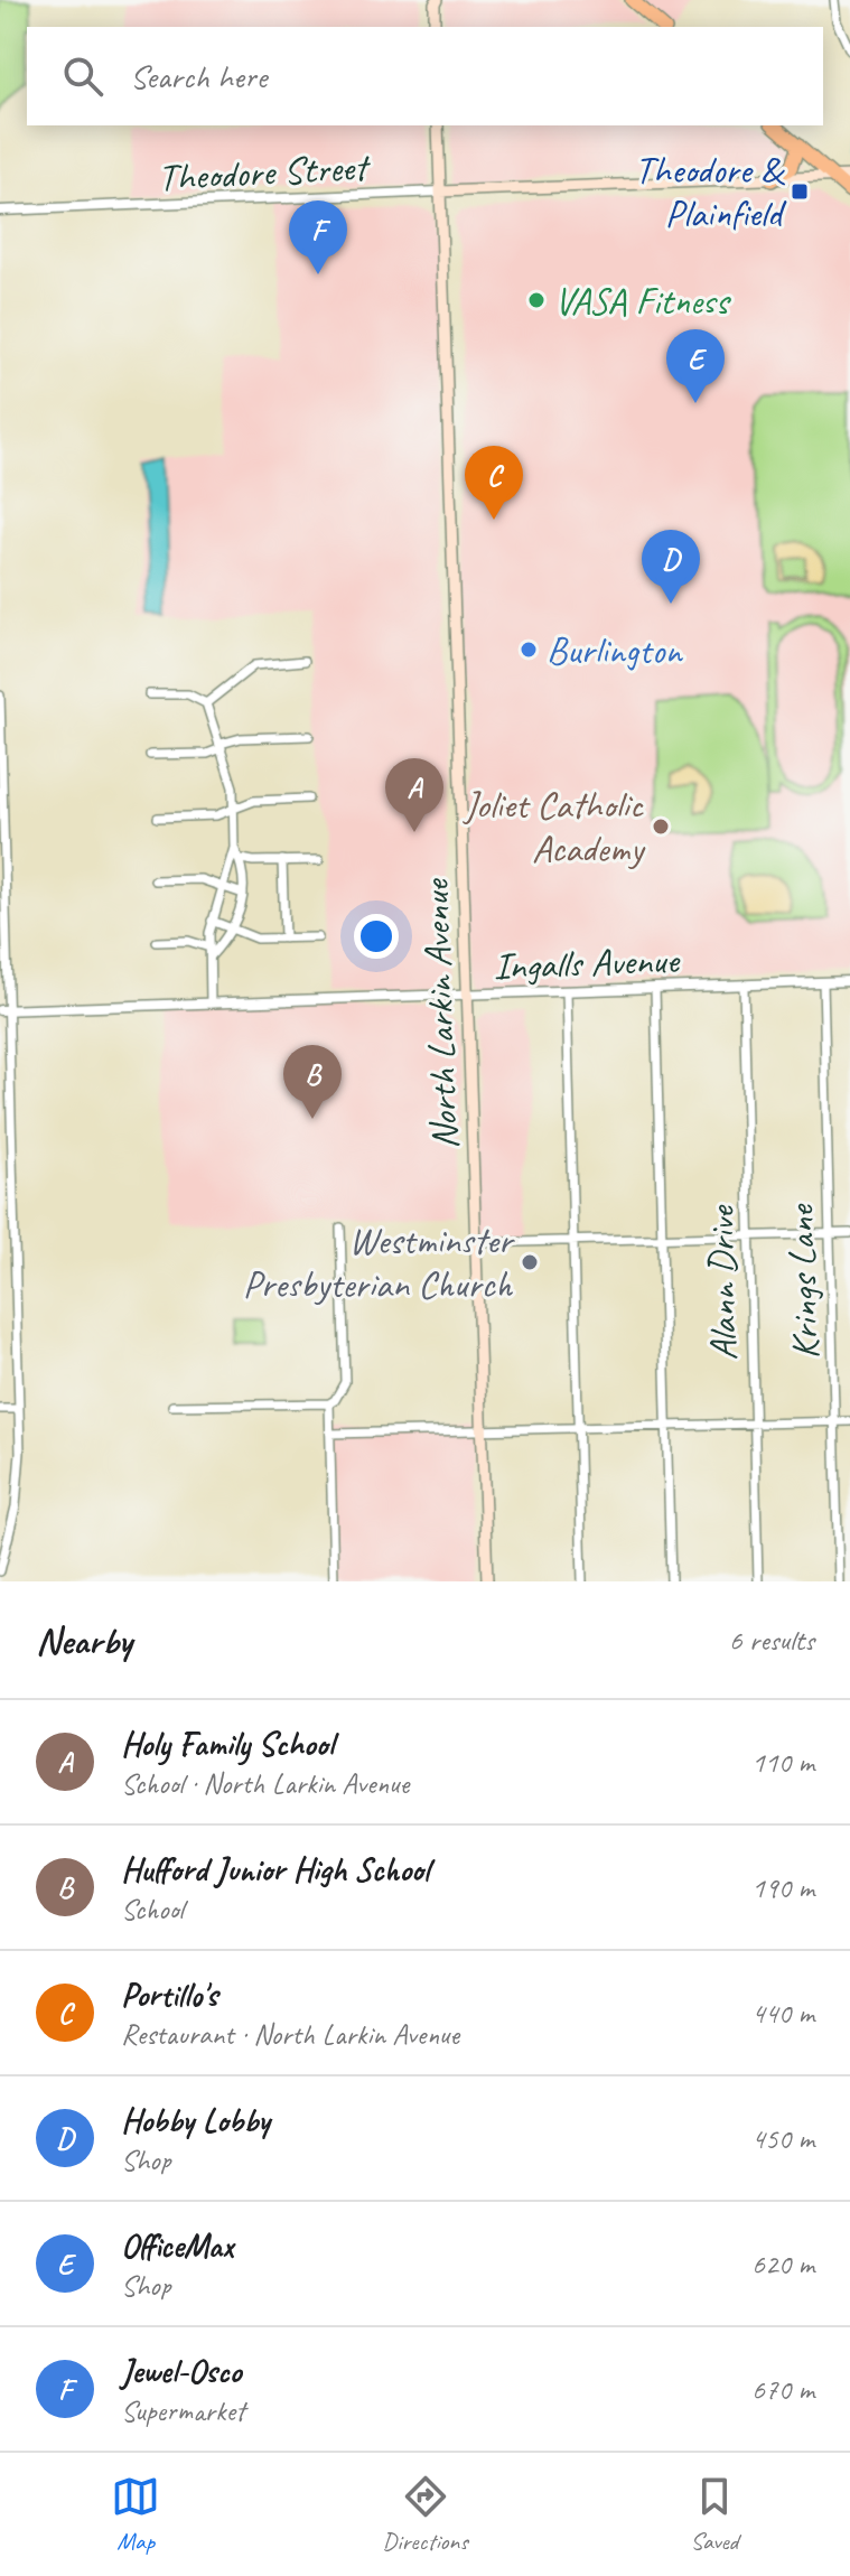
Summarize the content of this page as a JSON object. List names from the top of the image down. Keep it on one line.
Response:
{"streets":{"main road":["Theodore Street","North Larkin Avenue"],"street":["Ingalls Avenue","Krings Lane","Alann Drive"]},"crossings":[["Theodore Street","North Larkin Avenue"],["Ingalls Avenue","North Larkin Avenue"],["Ingalls Avenue","Krings Lane"],["Ingalls Avenue","Alann Drive"]],"places":{"transit":["Theodore & Plainfield"],"other":["VASA Fitness","Burlington","Joliet Catholic Academy","Westminster Presbyterian Church"]},"page":{"search":"Search here","pins":["F","E","C","D","A","B"],"heading":["Nearby","6 results"],"list":[{"mark":"A","name":"Holy Family School","note":"School · North Larkin Avenue","value":"110 m"},{"mark":"B","name":"Hufford Junior High School","note":"School","value":"190 m"},{"mark":"C","name":"Portillo's","note":"Restaurant · North Larkin Avenue","value":"440 m"},{"mark":"D","name":"Hobby Lobby","note":"Shop","value":"450 m"},{"mark":"E","name":"OfficeMax","note":"Shop","value":"620 m"},{"mark":"F","name":"Jewel-Osco","note":"Supermarket","value":"670 m"}],"nav":["Map","Directions","Saved"]}}
